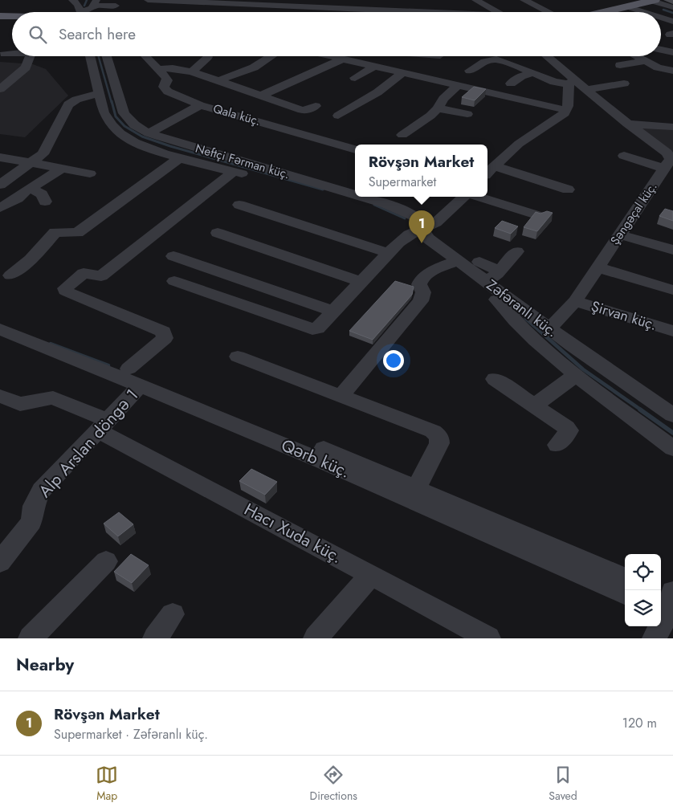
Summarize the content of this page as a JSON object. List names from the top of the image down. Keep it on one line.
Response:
{"streets":{"street":["Qala küç.","Neftçi Fərman küç.","Şəngəçal küç.","Zəfəranlı küç.","Şirvan küç.","Alp Arslan döngə 1","Qərb küç.","Hacı Xuda küç."]},"crossings":[["Neftçi Fərman küç.","Zəfəranlı küç."],["Şəngəçal küç.","Zəfəranlı küç."],["Şəngəçal küç.","Şirvan küç."],["Alp Arslan döngə 1","Qərb küç."],["Alp Arslan döngə 1","Hacı Xuda küç."]],"page":{"search":"Search here","popup":["Rövşən Market","Supermarket"],"pins":"1","heading":"Nearby","list":[{"mark":"1","name":"Rövşən Market","note":"Supermarket · Zəfəranlı küç.","value":"120 m"}],"nav":["Map","Directions","Saved"]}}
